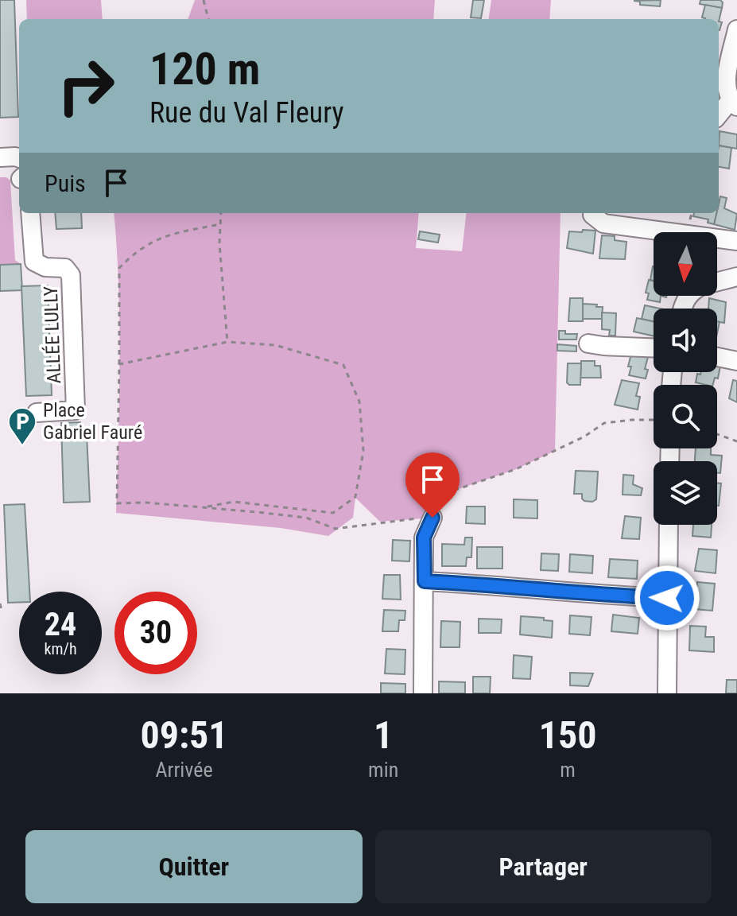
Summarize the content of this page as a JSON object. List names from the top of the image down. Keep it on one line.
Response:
{"streets":{"street":["ALLÉE LULLY"]},"places":{"parking":["Place Gabriel Fauré"]},"north":"bottom","page":{"turn":["120 m","Rue du Val Fleury"],"then":"Puis","speed":"24 km/h","limit":"30","eta":["09:51","Arrivée","1","min","150","m"],"buttons":["Quitter","Partager"]}}
